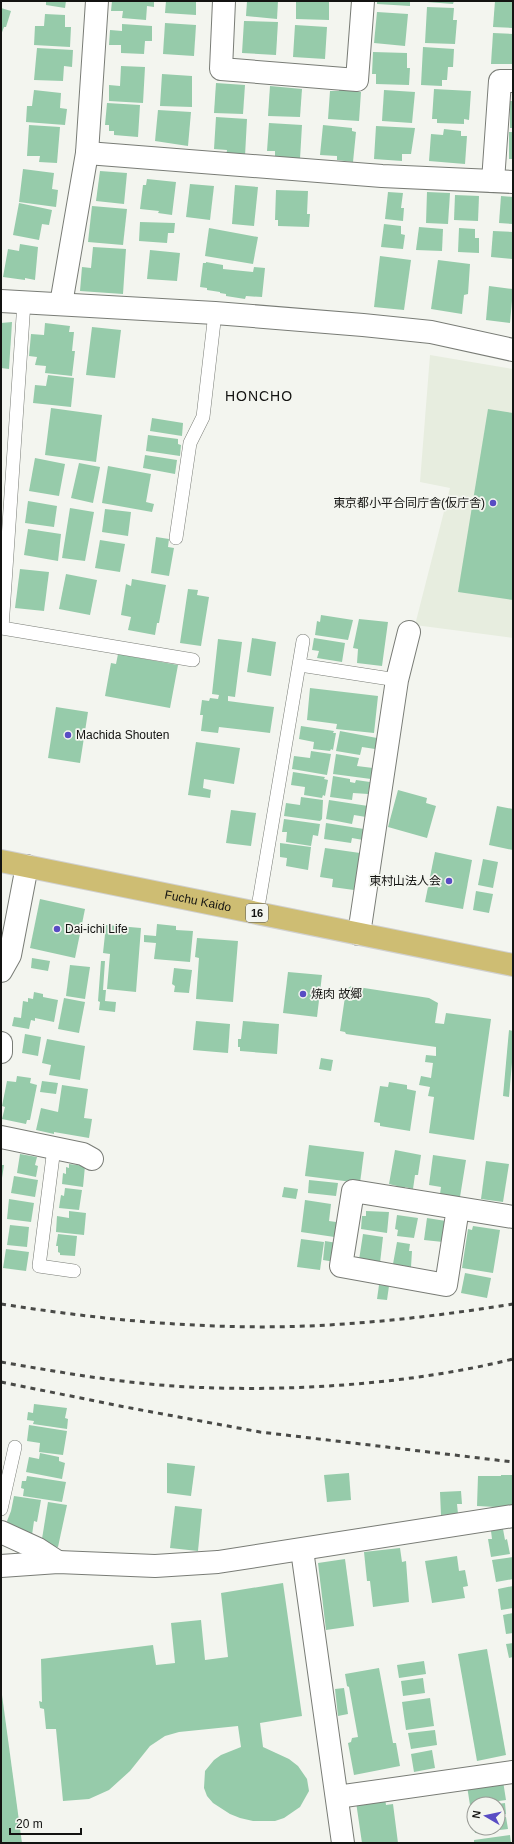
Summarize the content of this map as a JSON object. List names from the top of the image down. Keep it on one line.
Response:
{"streets":{"main road":["Fuchu Kaido","16"]},"districts":["HONCHO"],"places":["東京都小平合同庁舎(仮庁舎)","Machida Shouten","東村山法人会","Dai-ichi Life","焼肉 故郷"],"scale_bar":"20 m","north":"left"}
